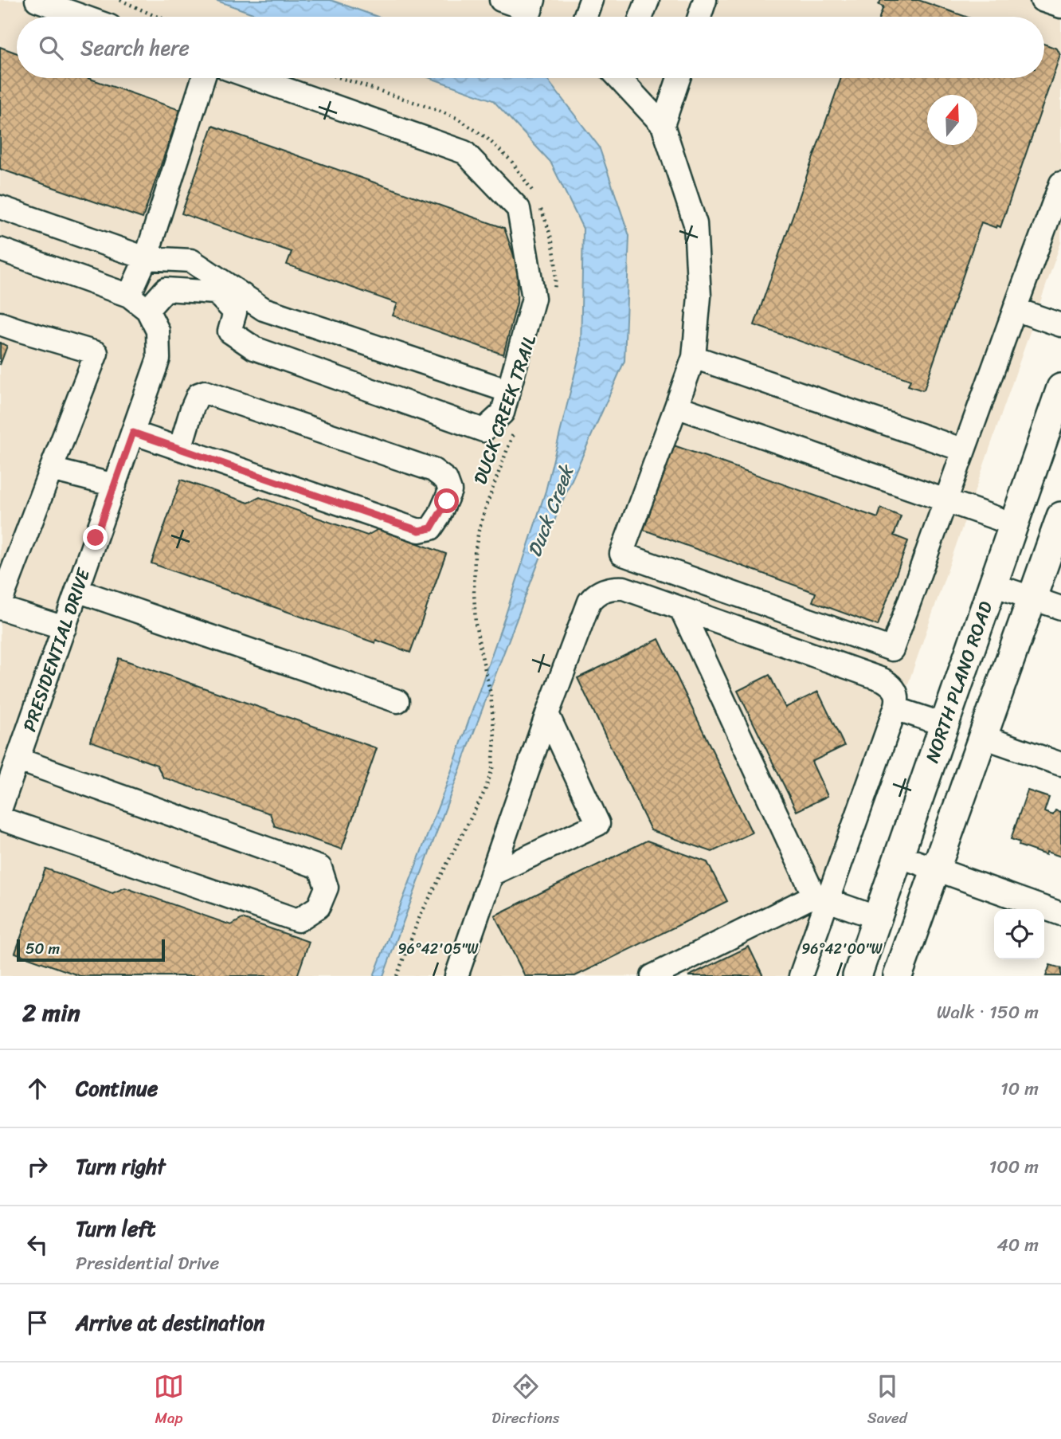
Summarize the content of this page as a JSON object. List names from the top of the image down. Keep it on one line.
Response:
{"streets":{"main road":["NORTH PLANO ROAD"],"street":["PRESIDENTIAL DRIVE"],"path":["DUCK CREEK TRAIL"]},"water":["Duck Creek"],"scale_bar":"50 m","north":"top","page":{"search":"Search here","scale":"50 m","heading":["2 min","Walk · 150 m"],"list":[["Continue","10 m"],["Turn right","100 m"],["Turn left","Presidential Drive","40 m"],"Arrive at destination"],"nav":["Map","Directions","Saved"]},"coordinates":["96°42'05\"W","96°42'00\"W"]}
